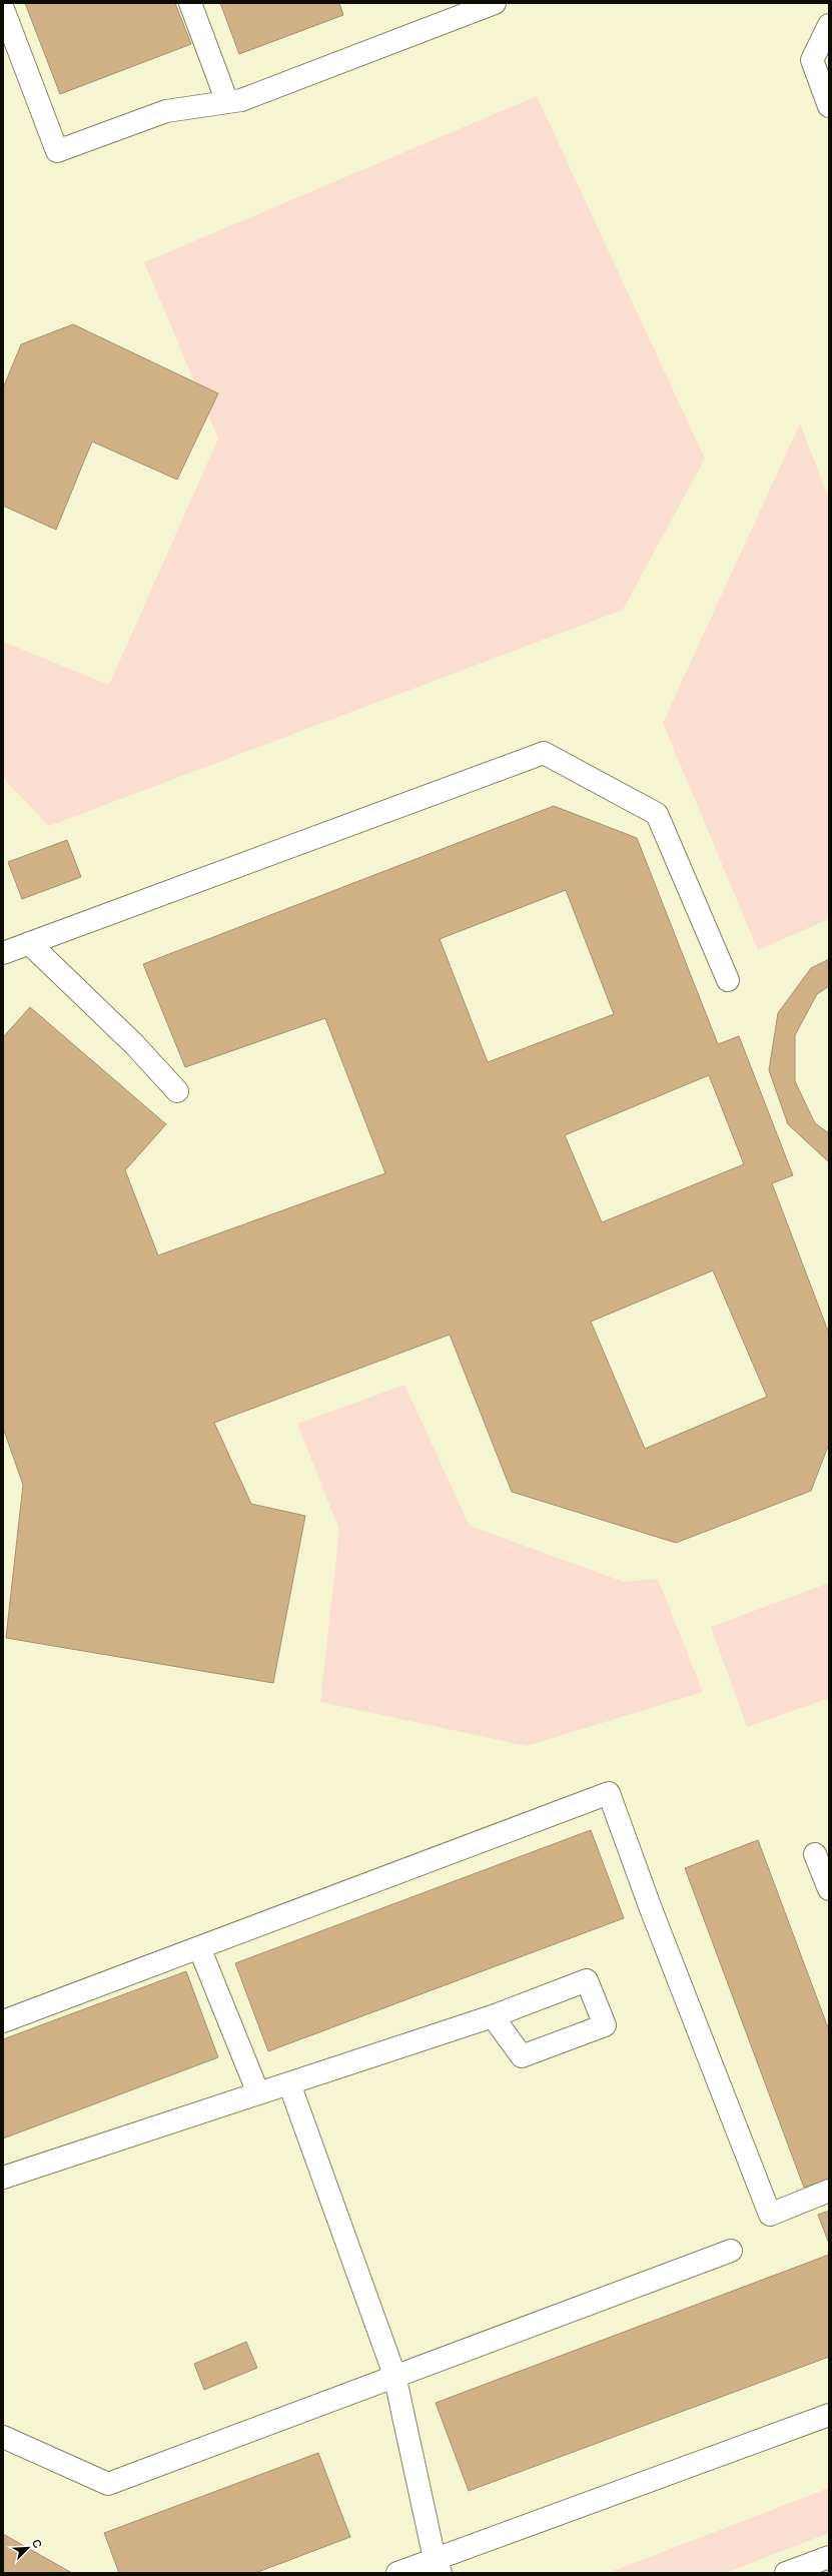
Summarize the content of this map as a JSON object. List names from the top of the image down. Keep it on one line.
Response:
{"north":"top right"}
